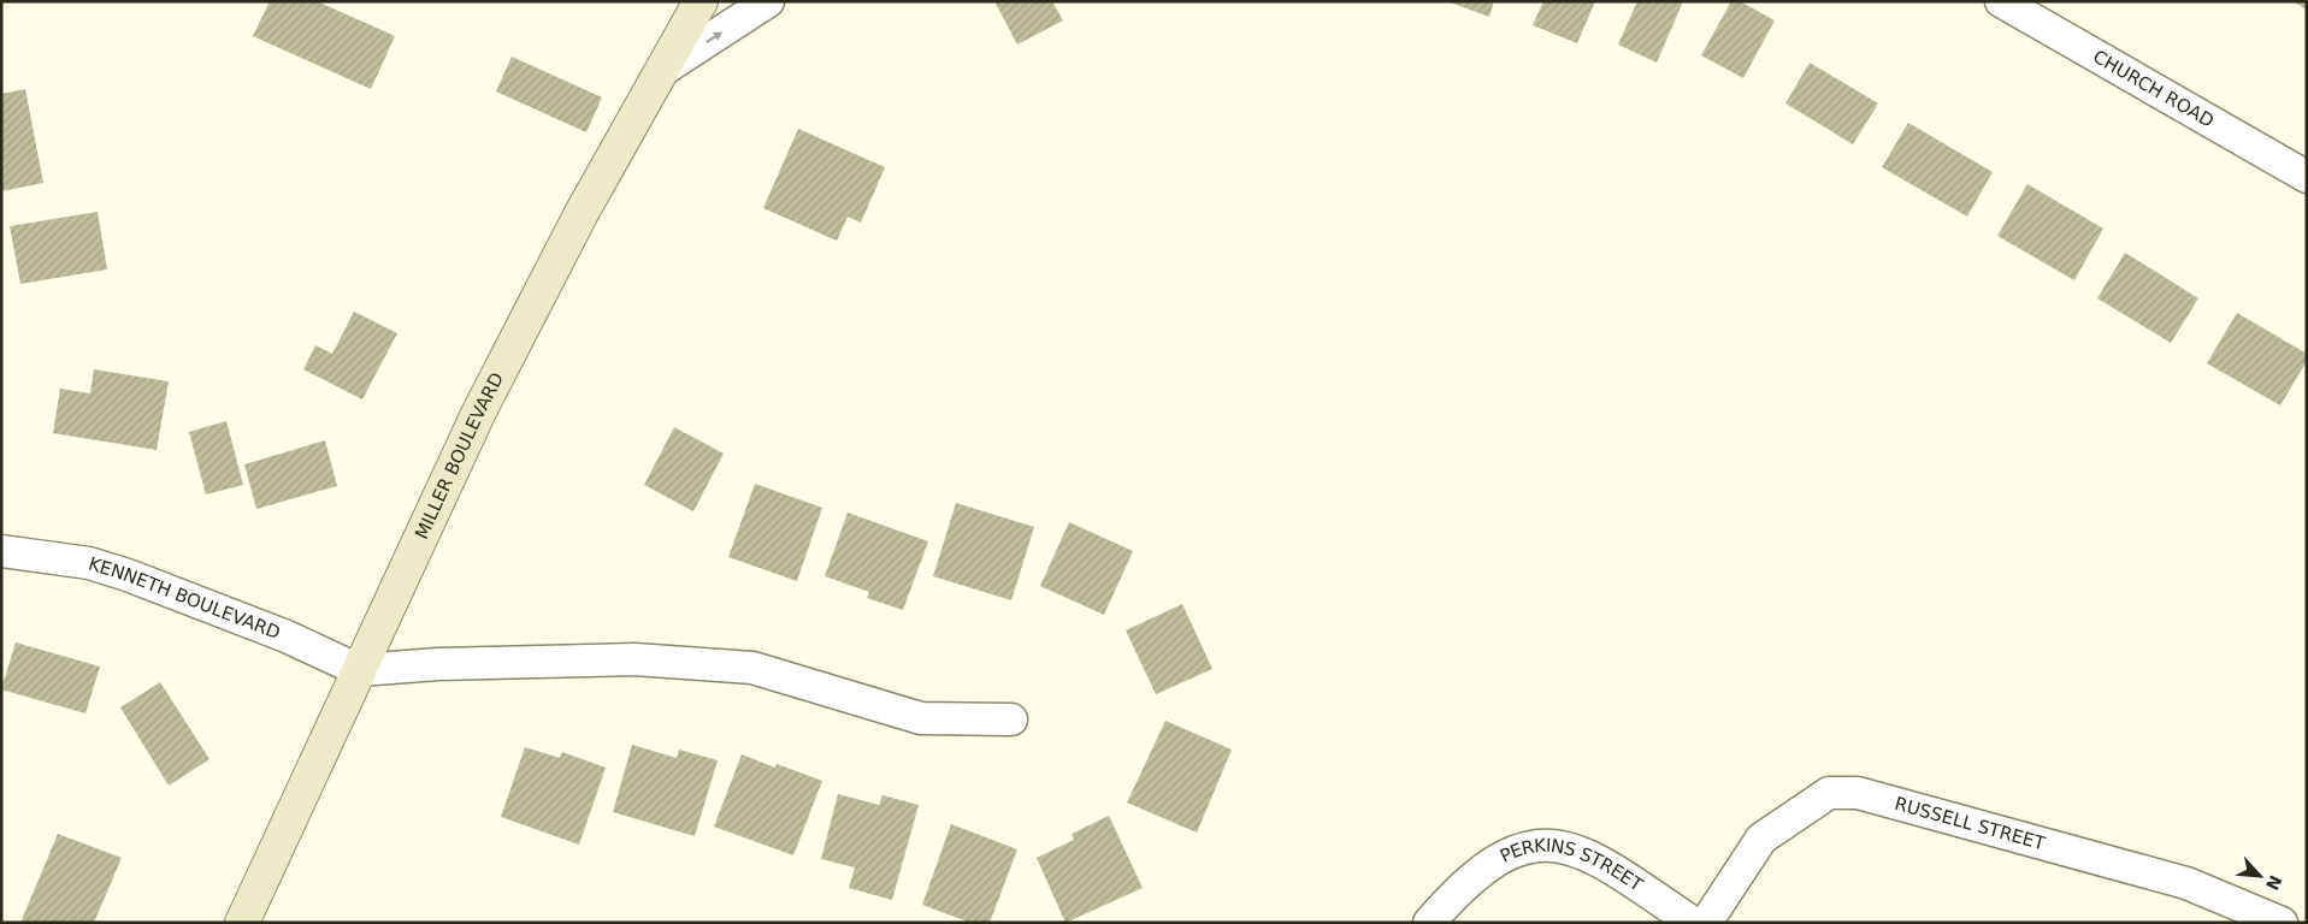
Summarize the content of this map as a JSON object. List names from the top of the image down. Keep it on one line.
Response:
{"streets":{"street":["CHURCH ROAD","MILLER BOULEVARD","KENNETH BOULEVARD","RUSSELL STREET","PERKINS STREET"]},"crossings":[["MILLER BOULEVARD","KENNETH BOULEVARD"]],"north":"bottom right"}
